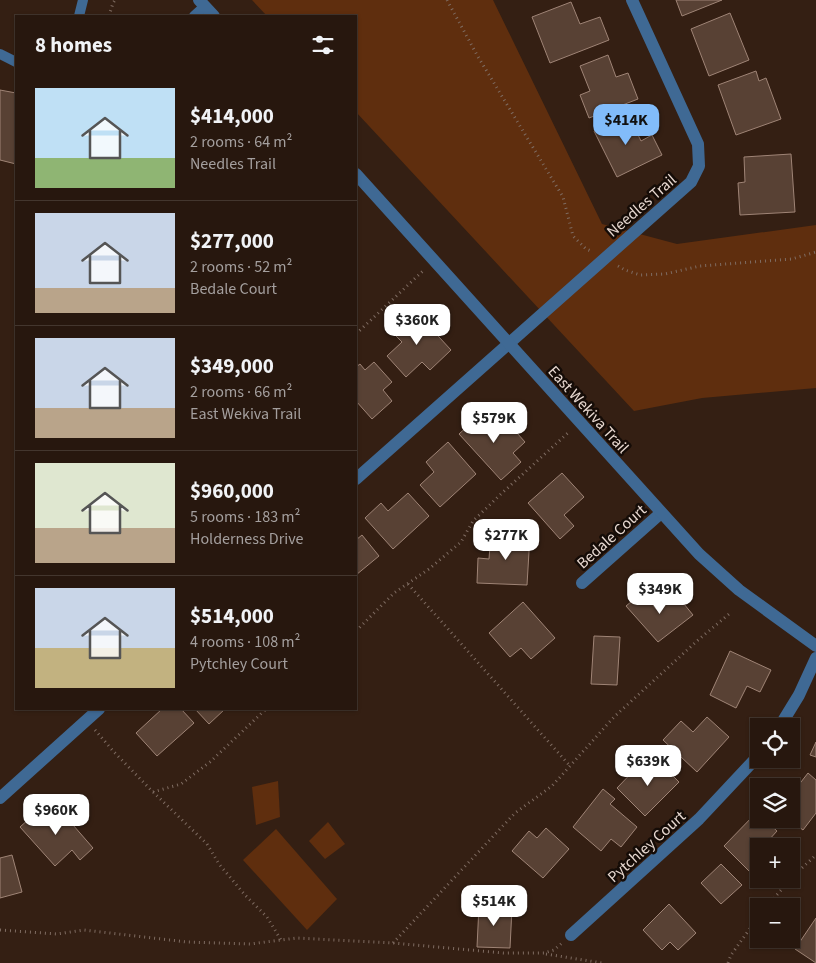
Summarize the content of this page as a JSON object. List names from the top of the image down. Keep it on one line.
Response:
{"streets":{"street":["Needles Trail","East Wekiva Trail","Bedale Court","Pytchley Court"]},"crossings":[["Needles Trail","East Wekiva Trail"],["East Wekiva Trail","Bedale Court"]],"page":{"heading":"8 homes","list":[{"name":"$414,000","note":"2 rooms · 64 m² · Needles Trail"},{"name":"$277,000","note":"2 rooms · 52 m² · Bedale Court"},{"name":"$349,000","note":"2 rooms · 66 m² · East Wekiva Trail"},{"name":"$960,000","note":"5 rooms · 183 m² · Holderness Drive"},{"name":"$514,000","note":"4 rooms · 108 m² · Pytchley Court"}],"price":["$414K","$360K","$579K","$277K","$349K","$639K","$960K","$514K"],"map_buttons":["+","−"]}}
